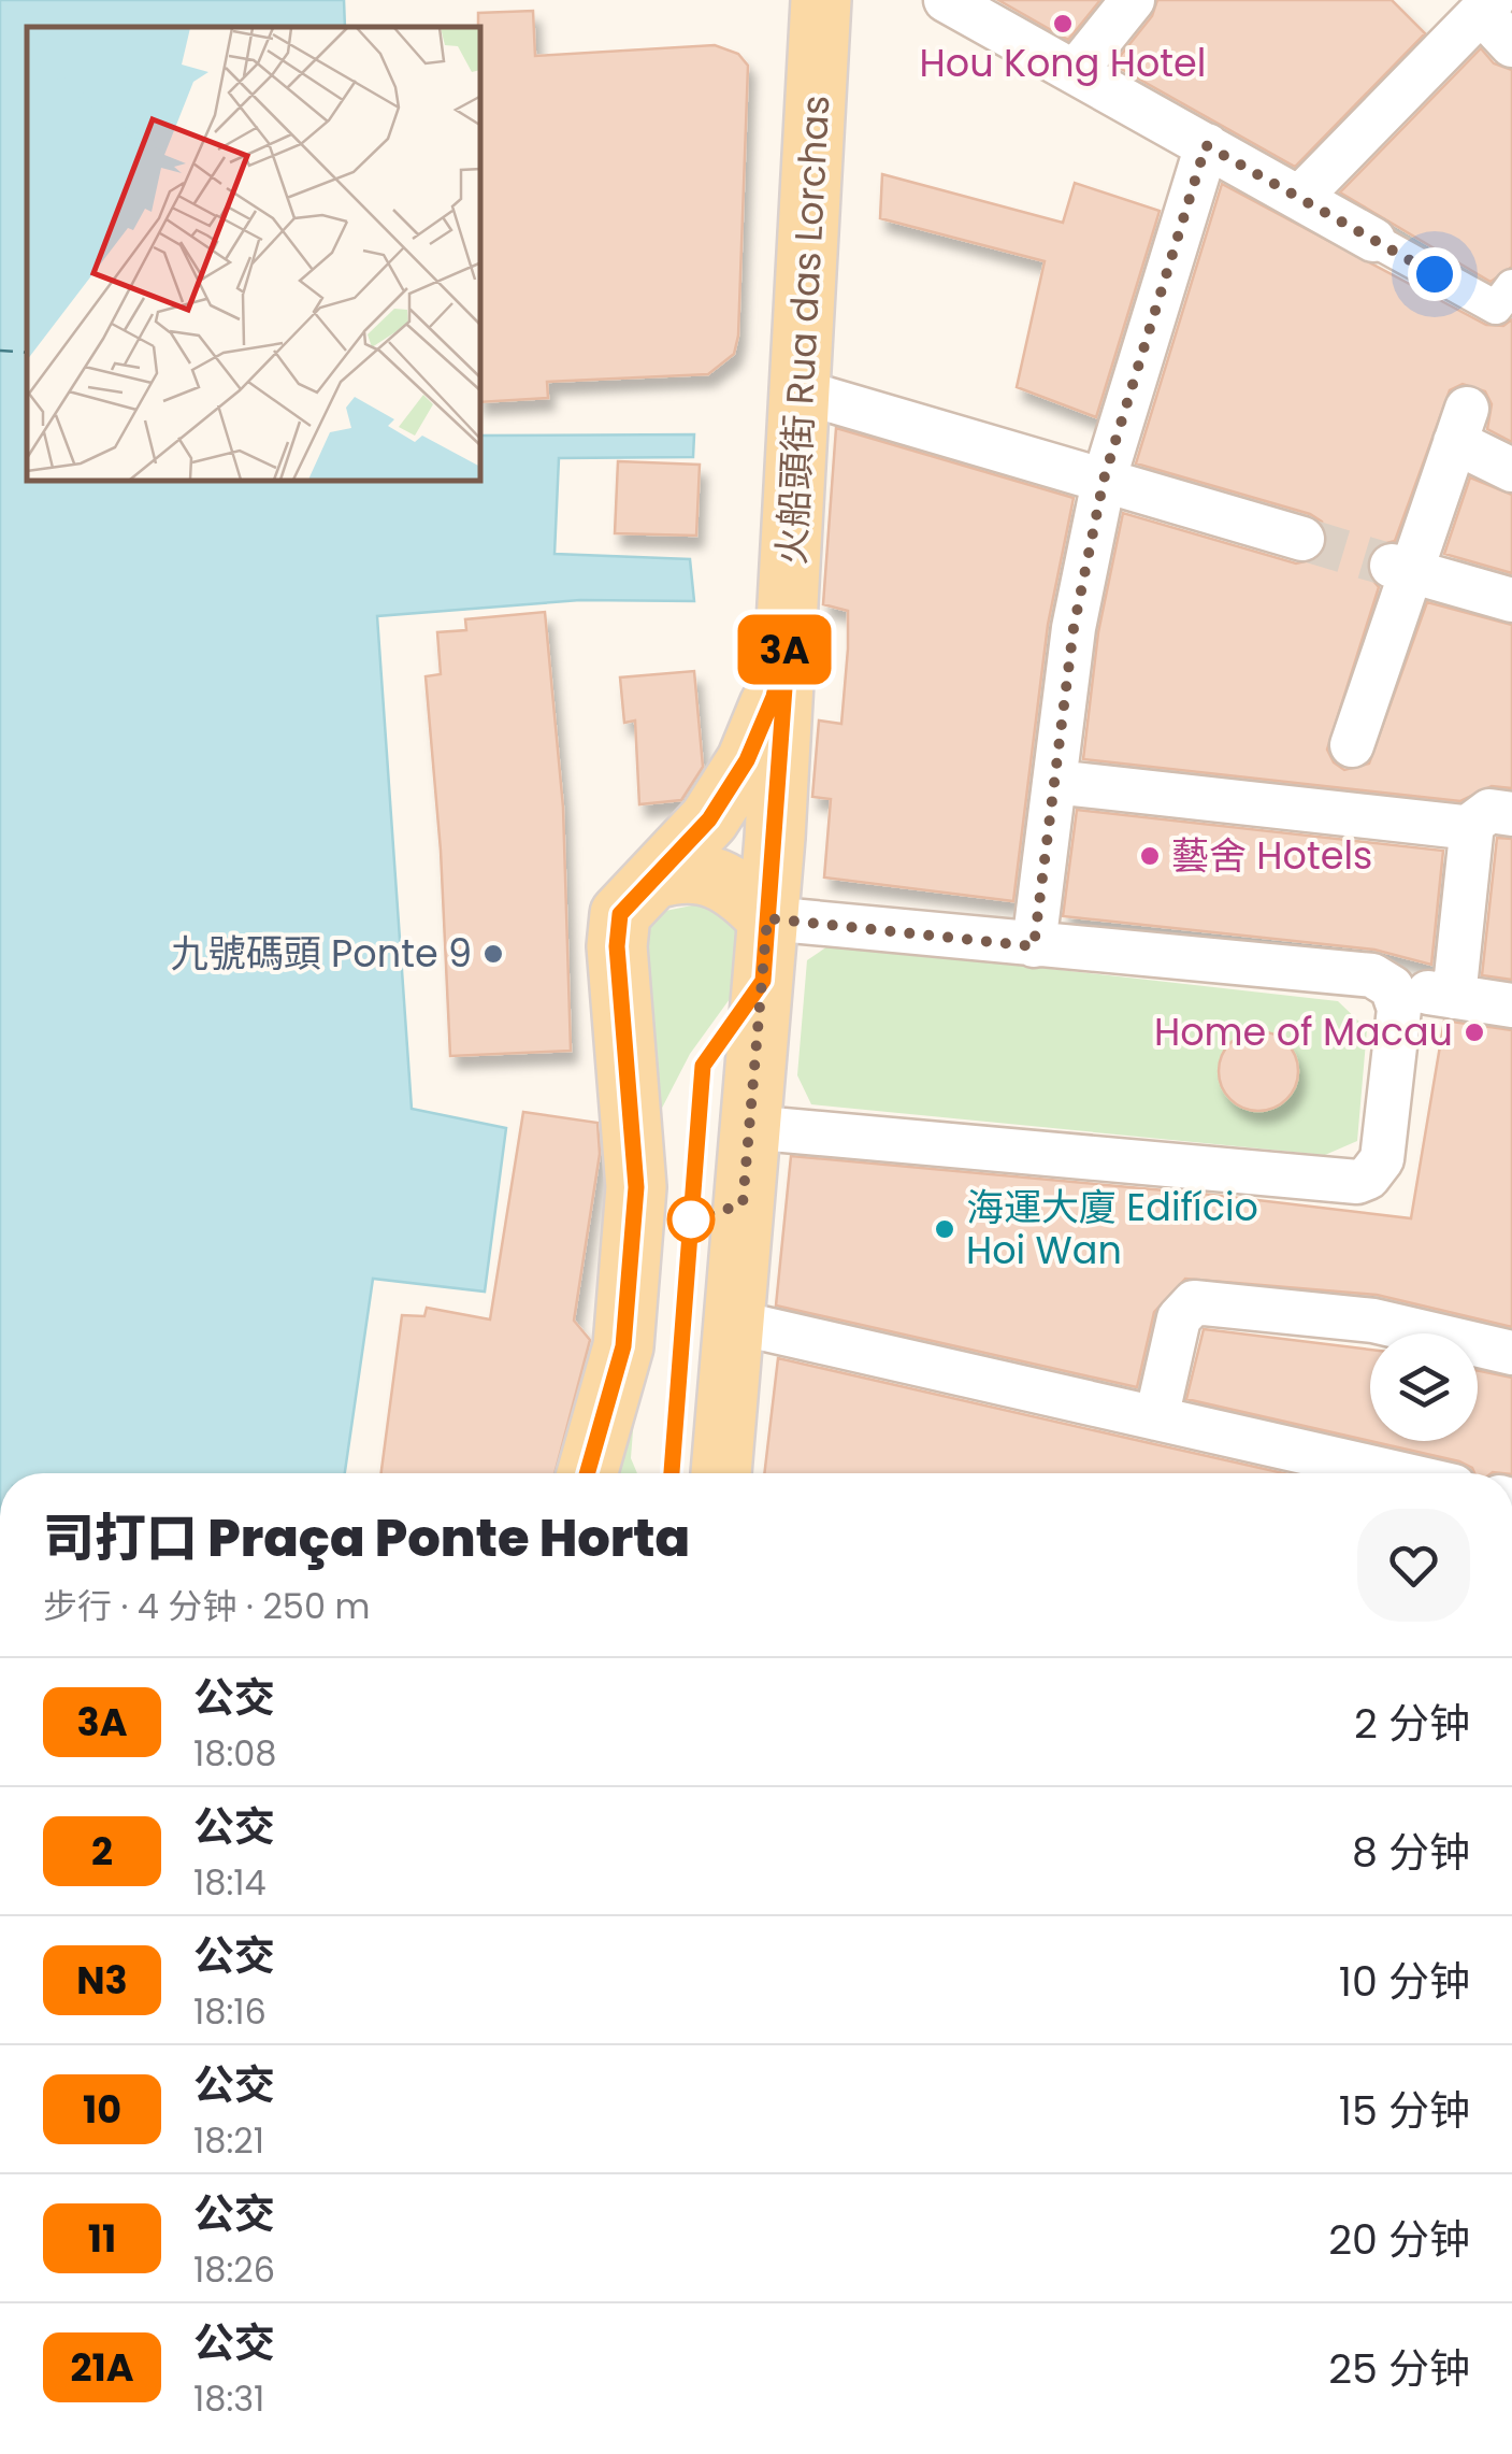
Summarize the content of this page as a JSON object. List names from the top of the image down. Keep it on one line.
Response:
{"streets":{"main road":["火船頭街 Rua das Lorchas"]},"places":["Hou Kong Hotel","藝舍 Hotels","九號碼頭 Ponte 9","Home of Macau","海運大廈 Edifício Hoi Wan"],"lines":["bus line 3A"],"page":{"on_map":"3A","heading":["司打口 Praça Ponte Horta","步行 · 4 分钟 · 250 m"],"list":[{"mark":"3A","name":"公交","note":"18:08","value":"2 分钟"},{"mark":"2","name":"公交","note":"18:14","value":"8 分钟"},{"mark":"N3","name":"公交","note":"18:16","value":"10 分钟"},{"mark":"10","name":"公交","note":"18:21","value":"15 分钟"},{"mark":"11","name":"公交","note":"18:26","value":"20 分钟"},{"mark":"21A","name":"公交","note":"18:31","value":"25 分钟"}]}}
